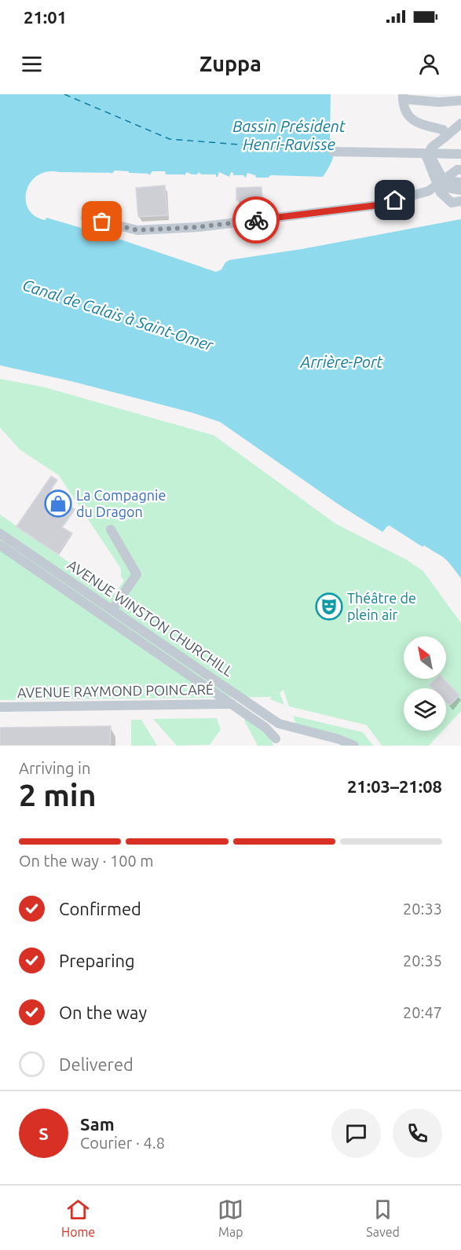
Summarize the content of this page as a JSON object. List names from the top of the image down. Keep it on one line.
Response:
{"streets":{"street":["AVENUE WINSTON CHURCHILL","AVENUE RAYMOND POINCARÉ"]},"crossings":[["AVENUE WINSTON CHURCHILL","AVENUE RAYMOND POINCARÉ"]],"water":["Bassin Président Henri-Ravisse","Canal de Calais à Saint-Omer","Arrière-Port"],"places":{"shop":["La Compagnie du Dragon"],"theatre":["Théâtre de plein air"]},"north":"top left","page":{"status":"21:01","header":"Zuppa","heading":["2 min","Arriving in","21:03–21:08"],"panel":["Sam","Courier · 4.8"],"bar":"On the way · 100 m","list":[["Confirmed","20:33"],["Preparing","20:35"],["On the way","20:47"],"Delivered"],"round":"S","tabs":["Home","Map","Saved"]}}
